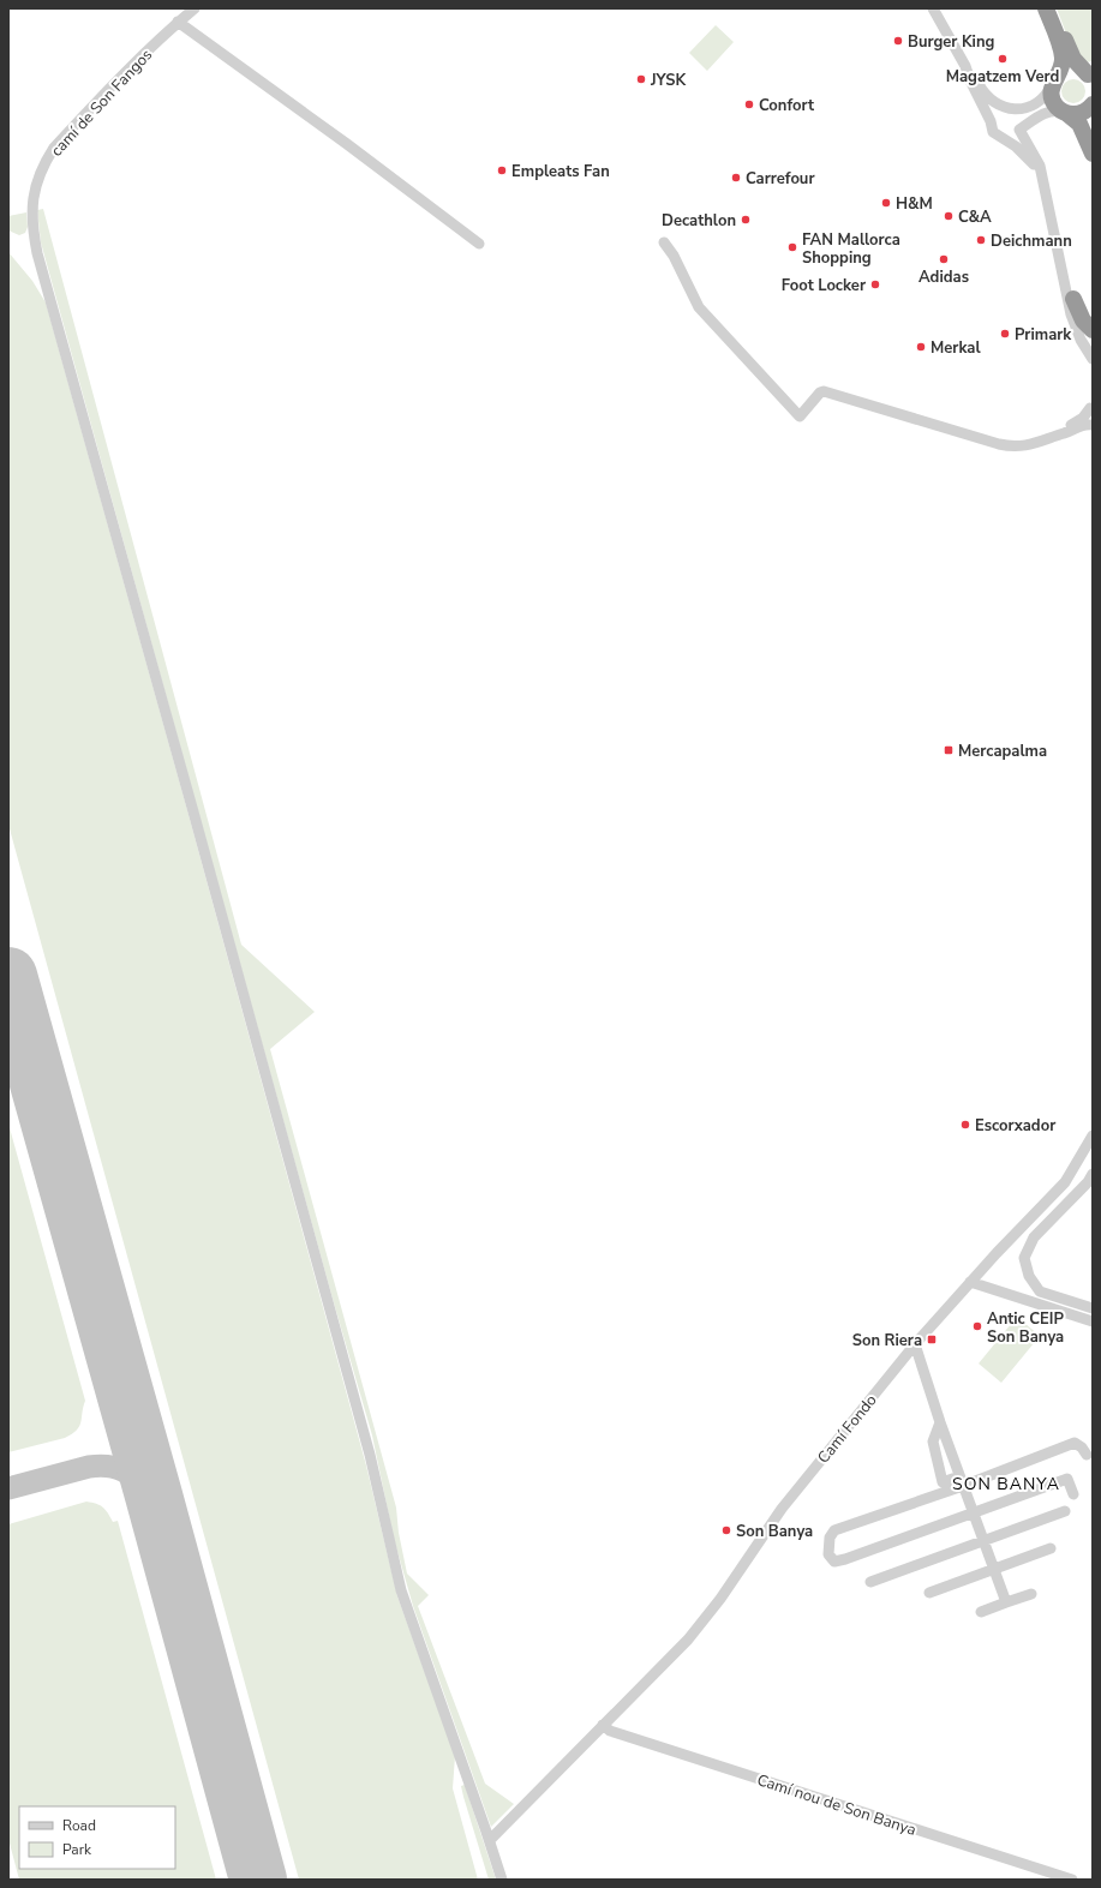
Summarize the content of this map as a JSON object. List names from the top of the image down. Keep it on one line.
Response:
{"streets":{"street":["camí de Son Fangos","Camí Fondo","Camí nou de Son Banya"]},"crossings":[["camí de Son Fangos","Camí Fondo"],["Camí Fondo","Camí nou de Son Banya"]],"districts":["SON BANYA"],"places":{"other":["Burger King","Magatzem Verd","JYSK","Confort","Empleats Fan","Carrefour","H&M","C&A","Decathlon","Deichmann","FAN Mallorca Shopping","Adidas","Foot Locker","Primark","Merkal","Escorxador","Antic CEIP Son Banya","Son Banya"],"transit":["Mercapalma","Son Riera"]},"legend":["Road","Park"]}
